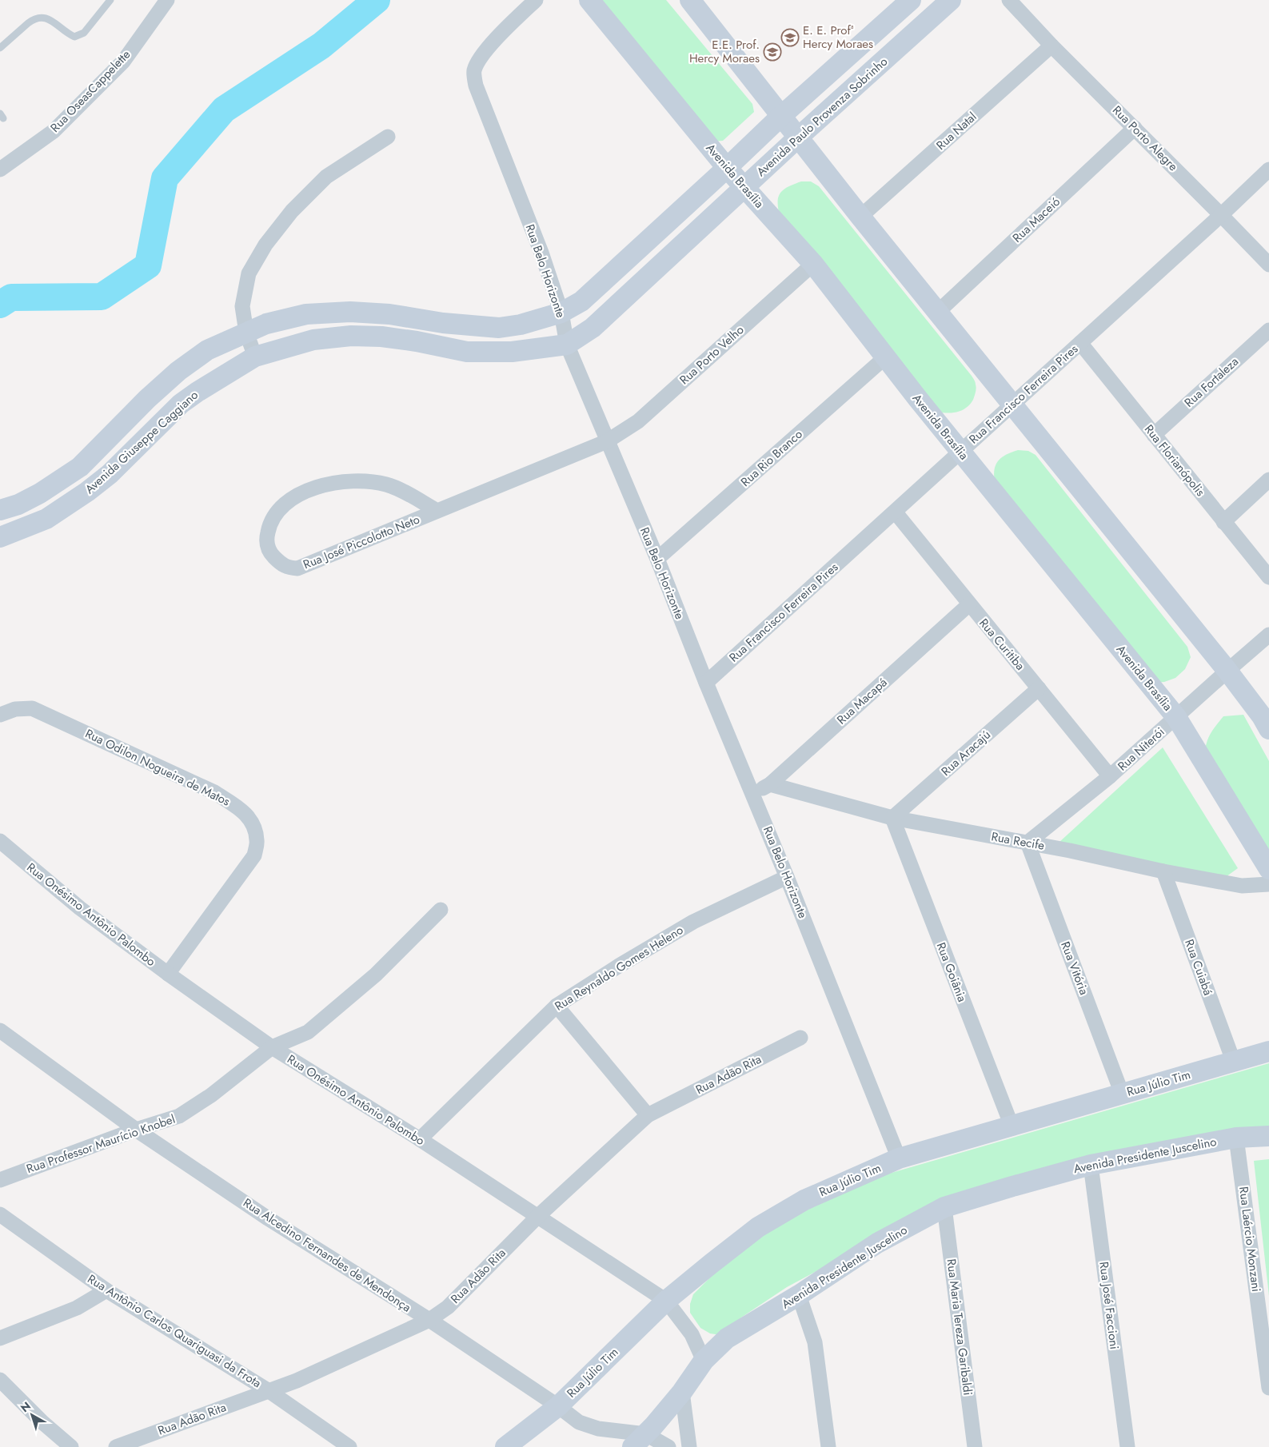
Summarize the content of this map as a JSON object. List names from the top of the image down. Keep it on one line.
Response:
{"streets":{"main road":["Avenida Paulo Provenza Sobrinho","Avenida Brasília","Avenida Giuseppe Caggiano","Rua Júlio Tim","Avenida Presidente Juscelino"],"street":["Rua OseasCappelette","Rua Natal","Rua Porto Alegre","Rua Maceió","Rua Belo Horizonte","Rua Porto Velho","Rua Fortaleza","Rua Francisco Ferreira Pires","Rua Rio Branco","Rua Florianópolis","Rua José Piccolotto Neto","Rua Curitiba","Rua Macapá","Rua Niterói","Rua Aracajú","Rua Odilon Nogueira de Matos","Rua Recife","Rua Onésimo Antônio Palombo","Rua Cuiabá","Rua Reynaldo Gomes Heleno","Rua Vitória","Rua Goiânia","Rua Adão Rita","Rua Professor Maurício Knobel","Rua Laércio Monzani","Rua Alcedino Fernandes de Mendonça","Rua José Faccioni","Rua Maria Tereza Garibaldi","Rua Antônio Carlos Quariguasi da Frota"]},"crossings":[["Avenida Paulo Provenza Sobrinho","Avenida Brasília"],["Avenida Paulo Provenza Sobrinho","Rua Belo Horizonte"],["Avenida Paulo Provenza Sobrinho","Avenida Giuseppe Caggiano"],["Rua Natal","Rua Porto Alegre"],["Rua Porto Alegre","Rua Maceió"],["Rua Porto Alegre","Rua Francisco Ferreira Pires"],["Avenida Brasília","Rua Porto Velho"],["Avenida Brasília","Rua Francisco Ferreira Pires"],["Avenida Brasília","Rua Rio Branco"],["Avenida Brasília","Rua Niterói"],["Rua Belo Horizonte","Rua Porto Velho"],["Rua Belo Horizonte","Rua Francisco Ferreira Pires"],["Rua Belo Horizonte","Avenida Giuseppe Caggiano"],["Rua Belo Horizonte","Rua Rio Branco"],["Rua Belo Horizonte","Rua José Piccolotto Neto"],["Rua Belo Horizonte","Rua Macapá"],["Rua Belo Horizonte","Rua Reynaldo Gomes Heleno"],["Rua Belo Horizonte","Rua Júlio Tim"],["Rua Porto Velho","Rua José Piccolotto Neto"],["Rua Fortaleza","Rua Florianópolis"],["Rua Francisco Ferreira Pires","Rua Florianópolis"],["Rua Francisco Ferreira Pires","Rua Curitiba"],["Rua Curitiba","Rua Macapá"],["Rua Curitiba","Rua Niterói"],["Rua Curitiba","Rua Aracajú"],["Rua Macapá","Rua Recife"],["Rua Niterói","Rua Recife"],["Rua Niterói","Rua Vitória"],["Rua Aracajú","Rua Recife"],["Rua Aracajú","Rua Goiânia"],["Rua Odilon Nogueira de Matos","Rua Onésimo Antônio Palombo"],["Rua Recife","Rua Cuiabá"],["Rua Recife","Rua Vitória"],["Rua Recife","Rua Goiânia"],["Rua Onésimo Antônio Palombo","Rua Reynaldo Gomes Heleno"],["Rua Onésimo Antônio Palombo","Rua Adão Rita"],["Rua Onésimo Antônio Palombo","Rua Júlio Tim"],["Rua Onésimo Antônio Palombo","Rua Professor Maurício Knobel"],["Rua Onésimo Antônio Palombo","Avenida Presidente Juscelino"],["Rua Cuiabá","Rua Júlio Tim"],["Rua Vitória","Rua Júlio Tim"],["Rua Goiânia","Rua Júlio Tim"],["Rua Adão Rita","Rua Alcedino Fernandes de Mendonça"],["Rua Adão Rita","Rua Antônio Carlos Quariguasi da Frota"],["Rua Júlio Tim","Rua Alcedino Fernandes de Mendonça"],["Rua Professor Maurício Knobel","Rua Alcedino Fernandes de Mendonça"],["Avenida Presidente Juscelino","Rua Laércio Monzani"],["Avenida Presidente Juscelino","Rua Alcedino Fernandes de Mendonça"],["Avenida Presidente Juscelino","Rua José Faccioni"],["Avenida Presidente Juscelino","Rua Maria Tereza Garibaldi"]],"places":{"school or university":["E. E. Profª Hercy Moraes","E.E. Prof. Hercy Moraes"]},"north":"top left"}
